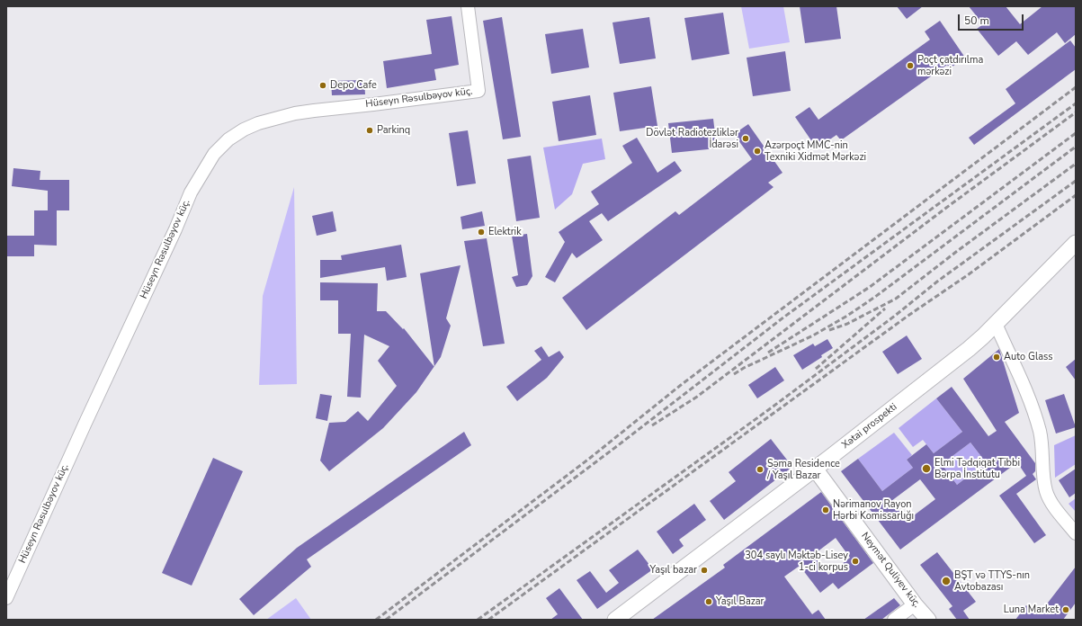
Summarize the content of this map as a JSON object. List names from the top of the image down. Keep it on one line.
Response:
{"streets":{"main road":["Xətai prospekti","Neymət Quliyev küç."],"street":["Hüseyn Rəsulbəyov küç."]},"crossings":[["Xətai prospekti","Neymət Quliyev küç."]],"places":["Poçt çatdırılma mərkəzi","Depo Cafe","Parkinq","Dövlət Radiotezliklər İdarəsi","Azərpoçt MMC-nin Texniki Xidmət Mərkəzi","Elektrik","Auto Glass","Elmi Tədqiqat Tibbi Bərpa İnstitutu","Səma Residence / Yaşıl Bazar","Nərimanov Rayon Hərbi Komissarlığı","304 saylı Məktəb-Lisey 1-ci korpus","Yaşıl bazar","BŞT və TTYS-nın Avtobazası","Yaşıl Bazar","Luna Market"],"scale_bar":"50 m"}
